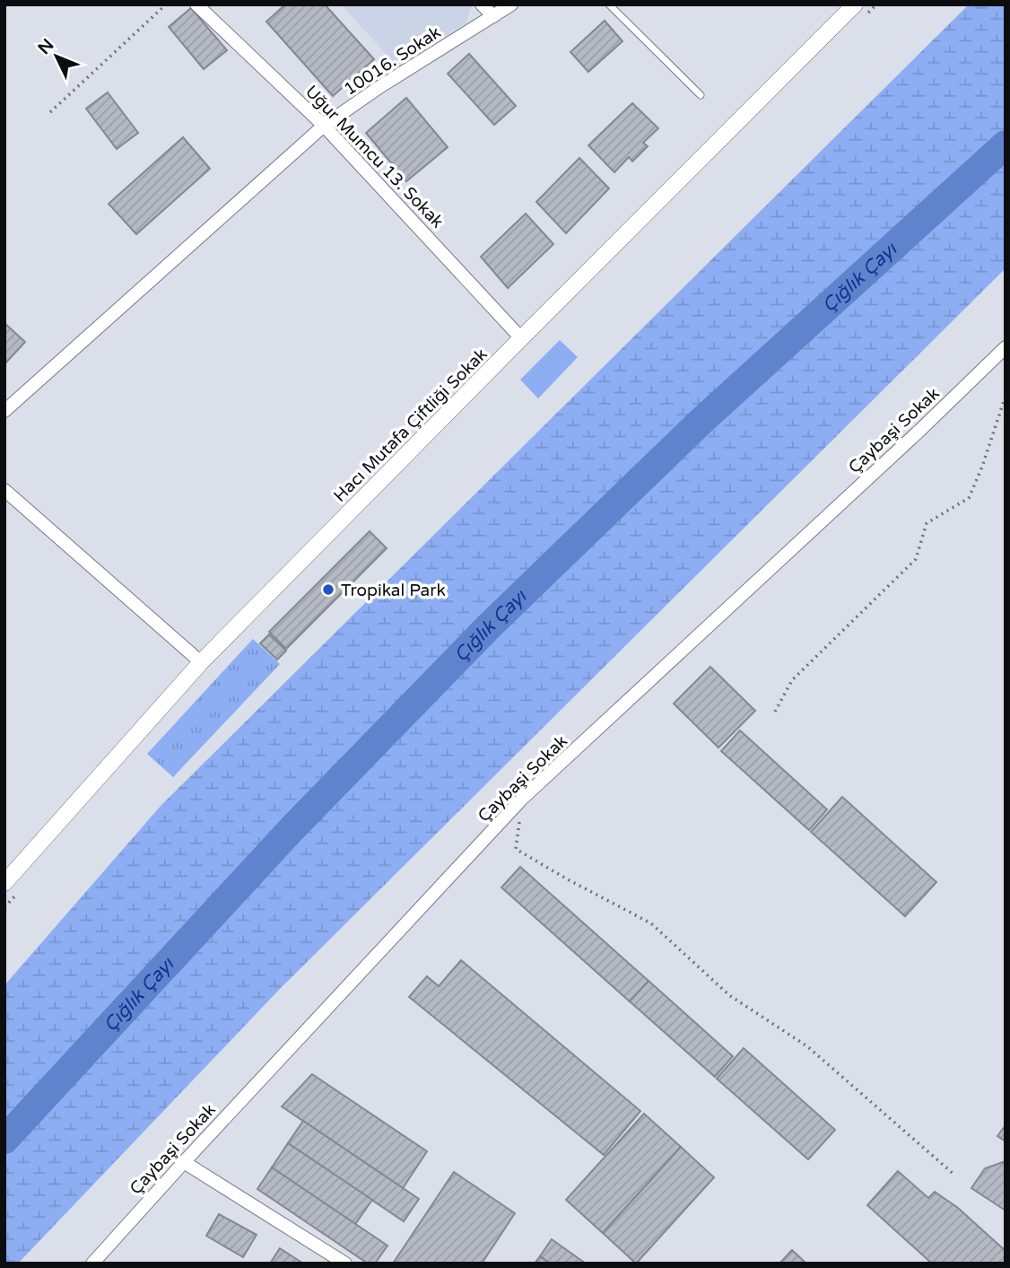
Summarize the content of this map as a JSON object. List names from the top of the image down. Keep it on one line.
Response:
{"streets":{"street":["10016. Sokak","Uğur Mumcu 13. Sokak","Hacı Mutafa Çiftliği Sokak","Çaybaşi Sokak"]},"crossings":[["10016. Sokak","Uğur Mumcu 13. Sokak"],["Uğur Mumcu 13. Sokak","Hacı Mutafa Çiftliği Sokak"]],"water":["Çığlık Çayı"],"places":["Tropikal Park"],"north":"top left"}
